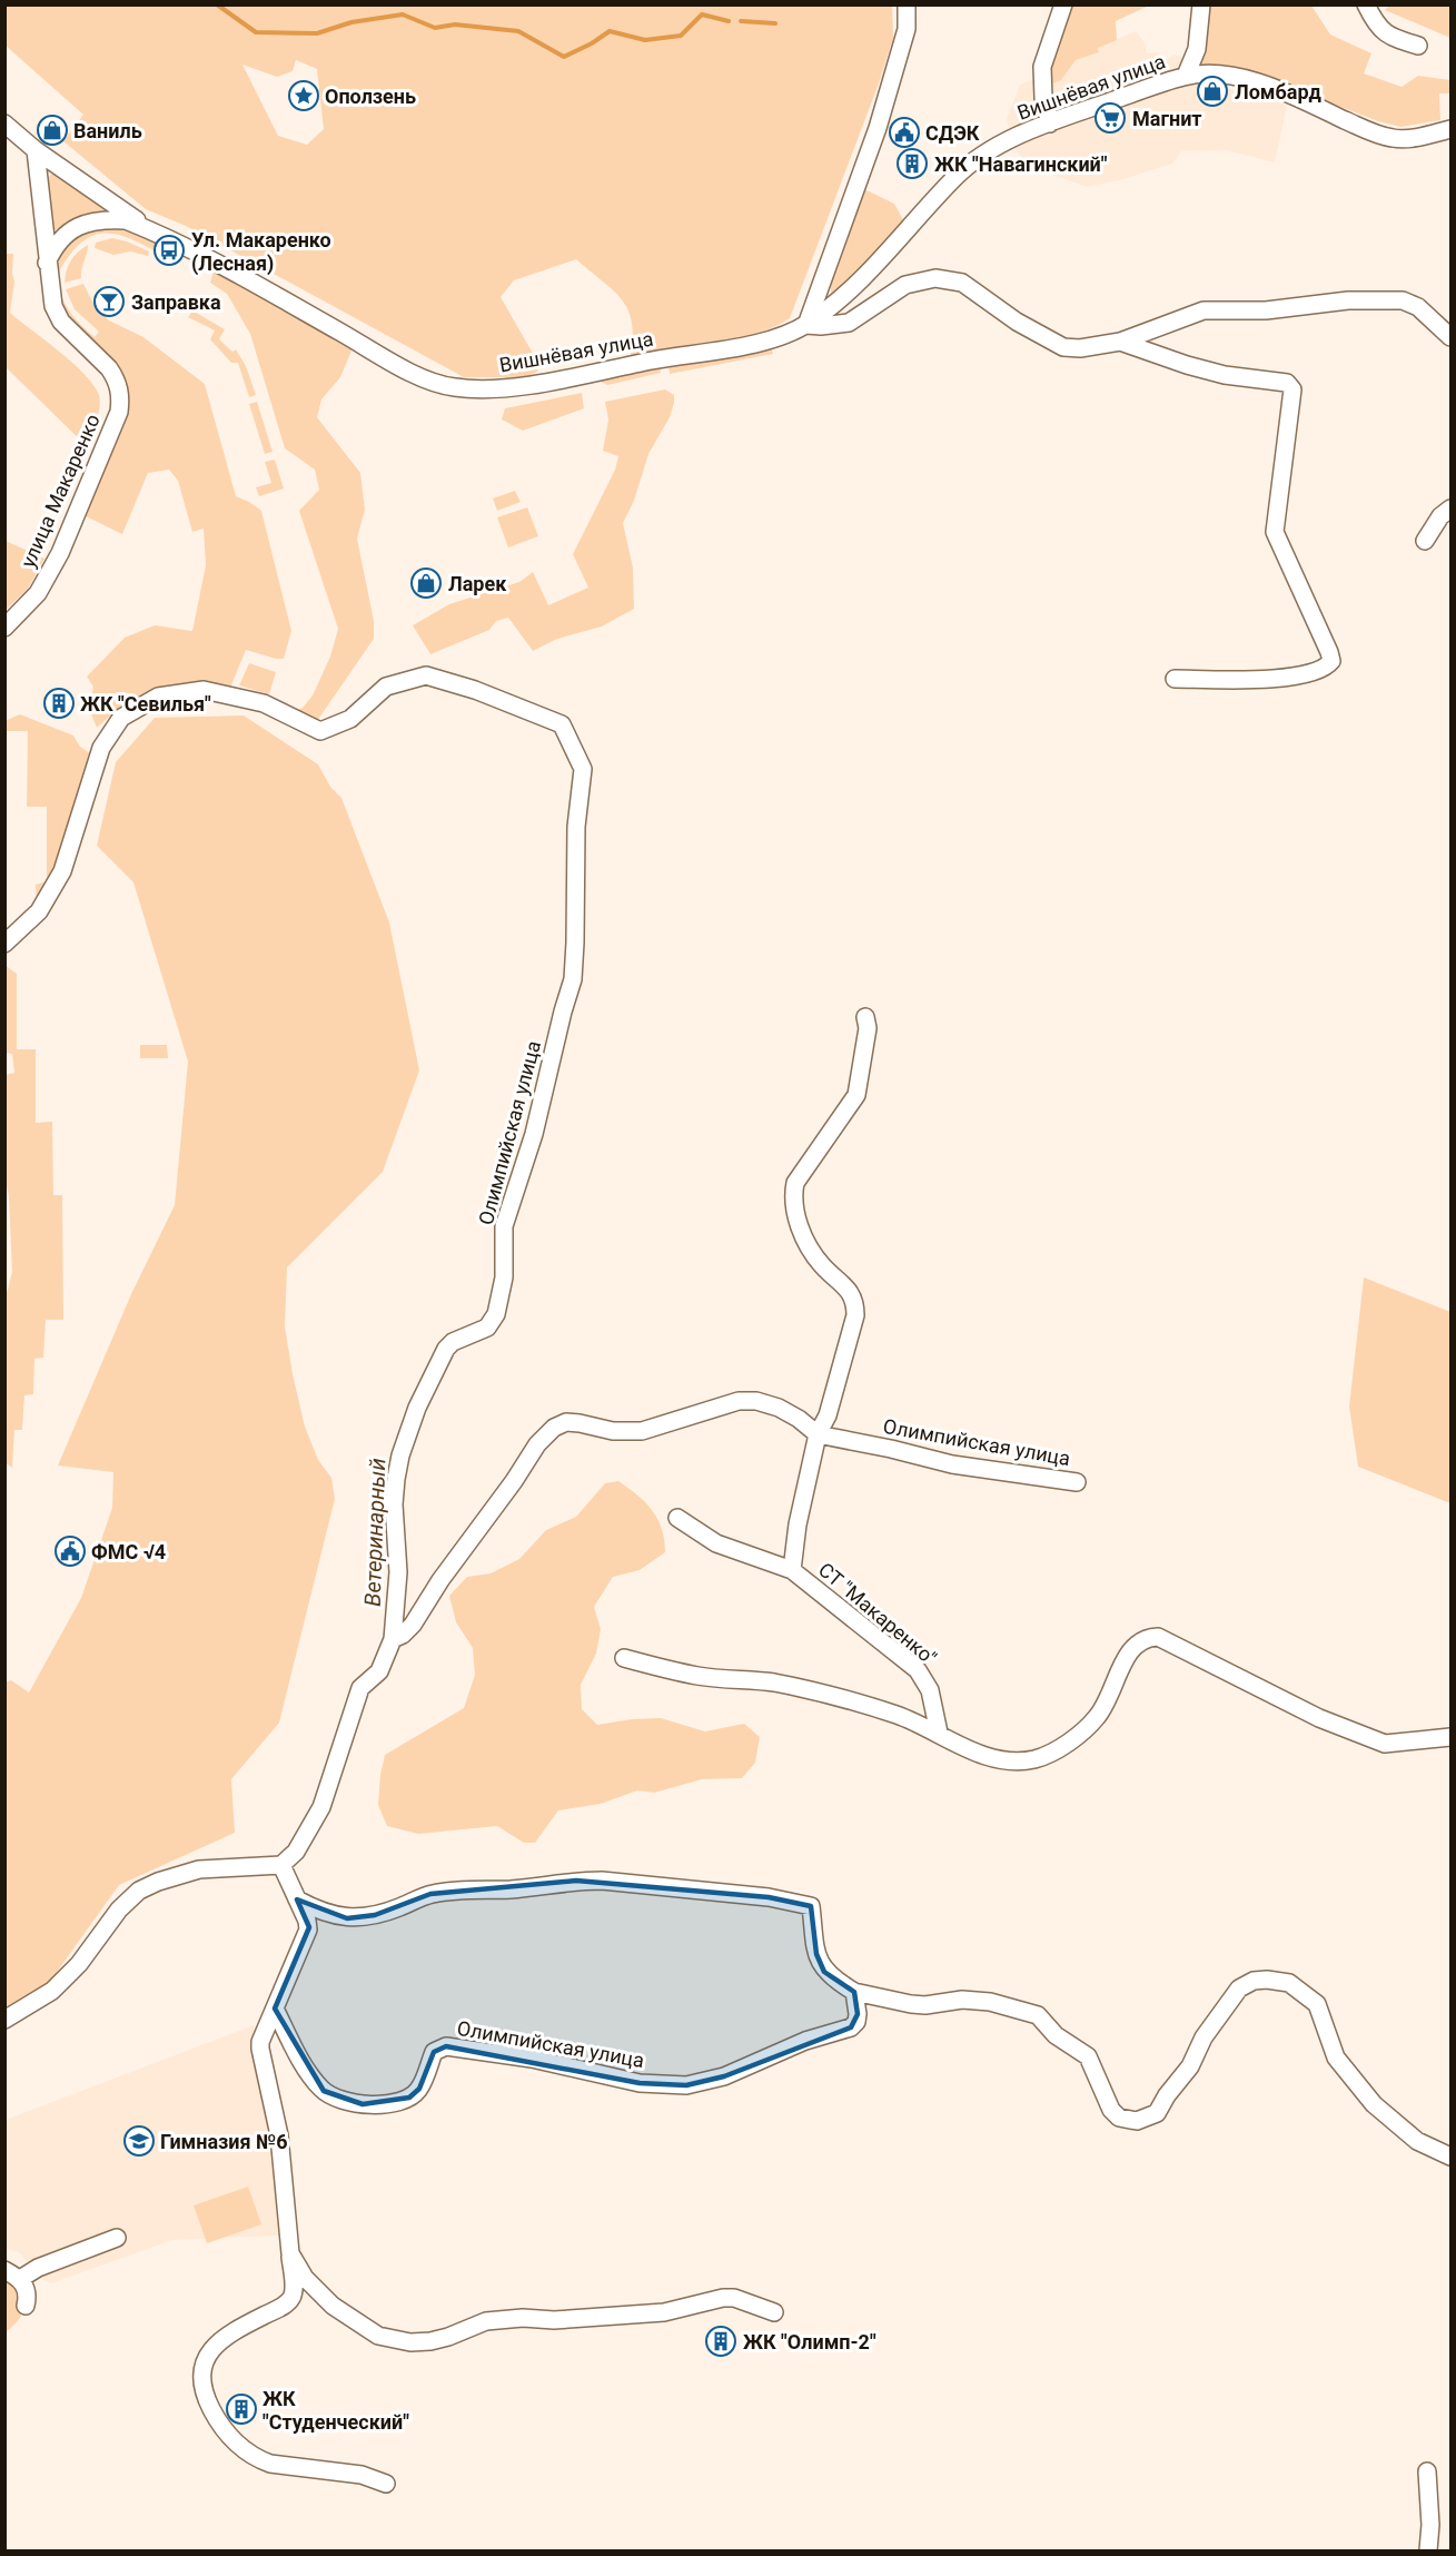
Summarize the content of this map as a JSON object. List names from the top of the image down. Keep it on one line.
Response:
{"streets":{"street":["Вишнёвая улица","улица Макаренко","Олимпийская улица","СТ \"Макаренко\""]},"water":["Ветеринарный"],"places":{"shop":["Ломбард","Ваниль","Ларек"],"place":["Оползень"],"supermarket":["Магнит"],"public building":["СДЭК","ФМС √4"],"building":["ЖК \"Навагинский\"","ЖК \"Севилья\"","ЖК \"Олимп-2\"","ЖК \"Студенческий\""],"bus stop":["Ул. Макаренко (Лесная)"],"bar":["Заправка"],"school or university":["Гимназия №6"]}}
